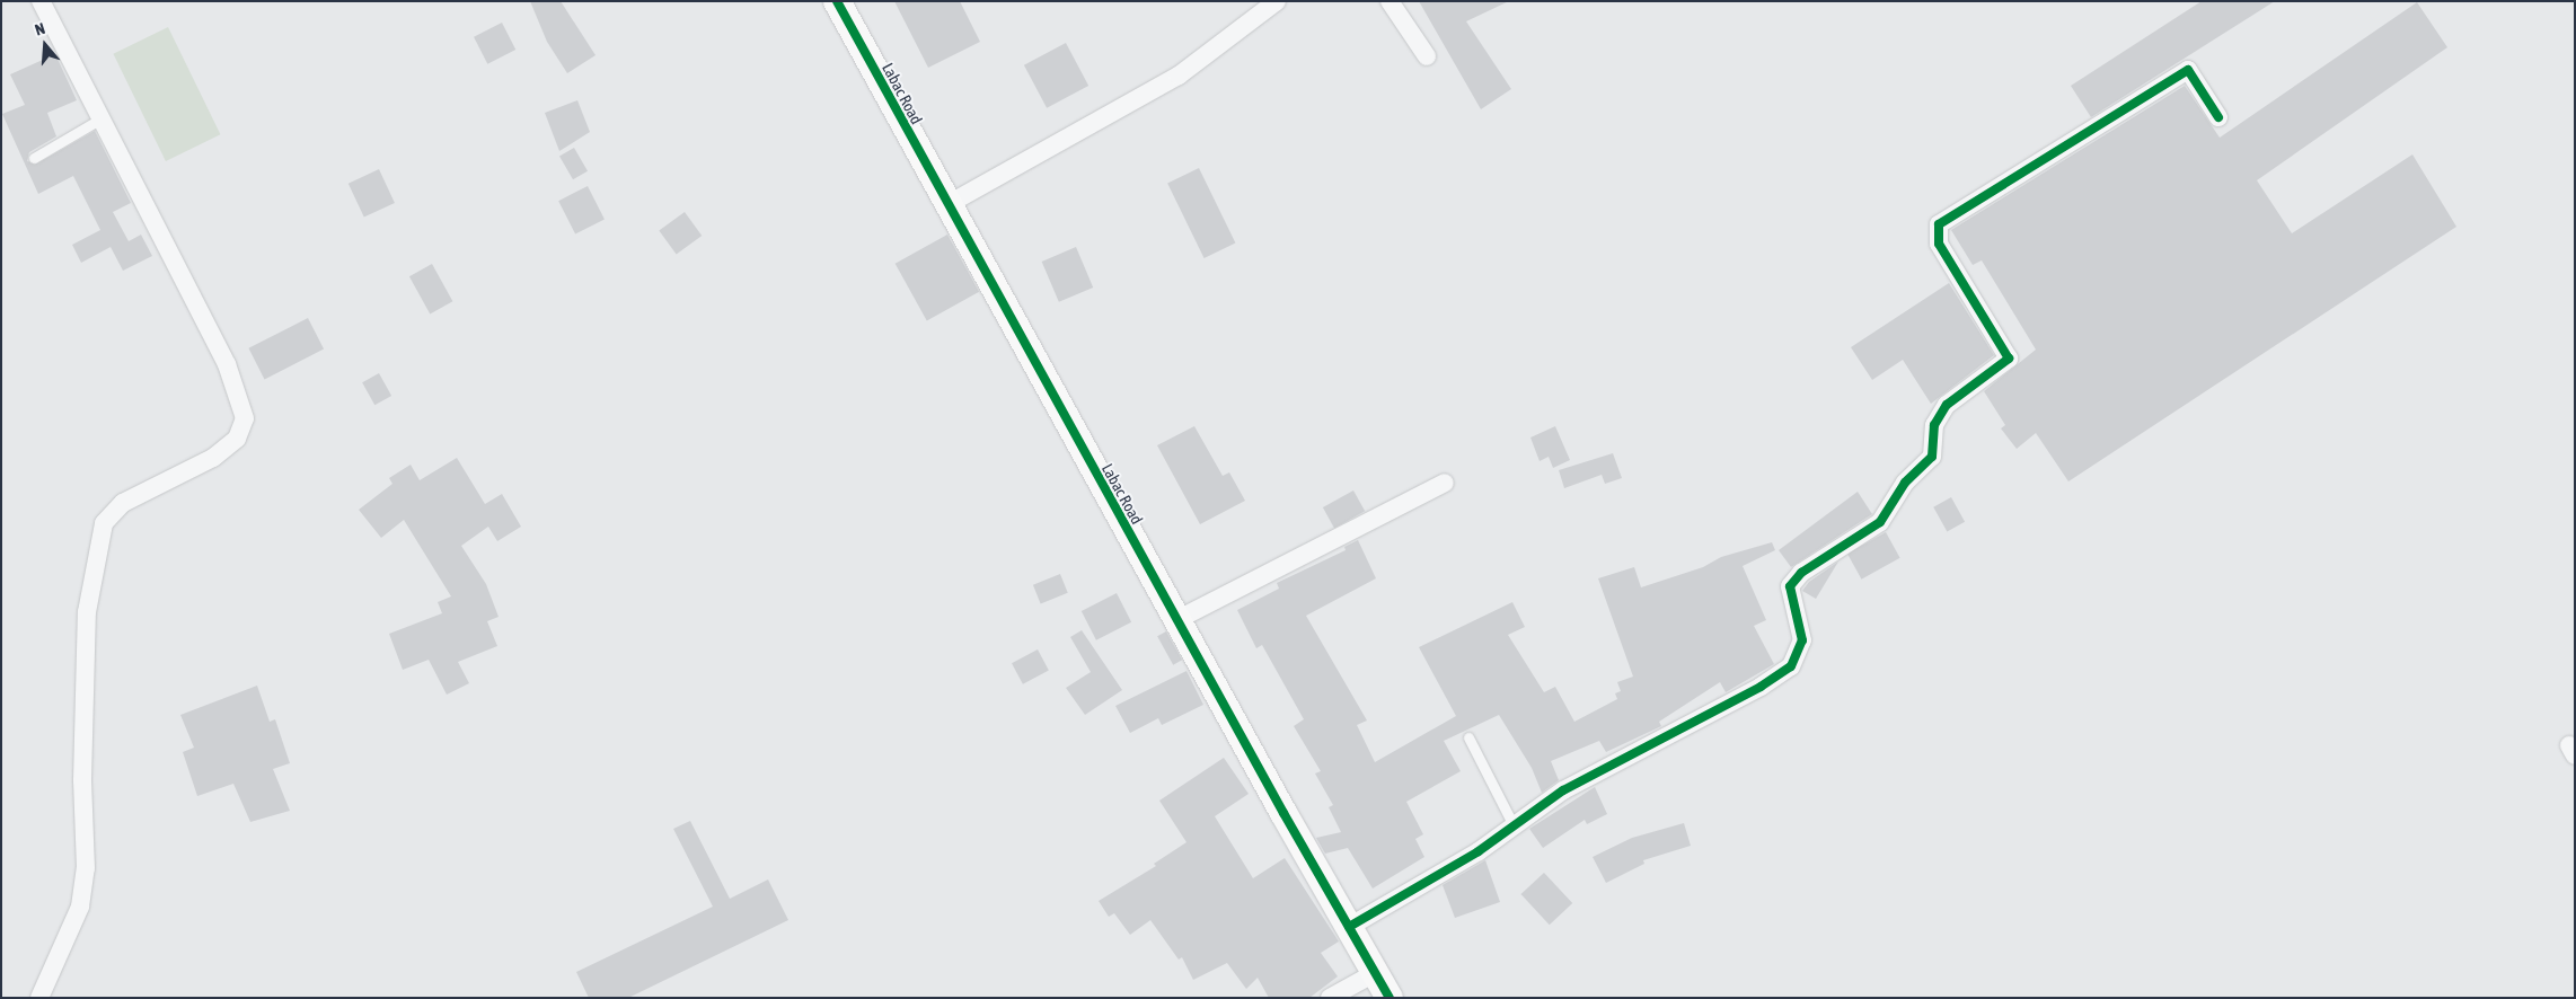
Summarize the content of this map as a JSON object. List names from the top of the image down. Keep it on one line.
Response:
{"streets":{"street":["Labac Road"]},"north":"top"}
